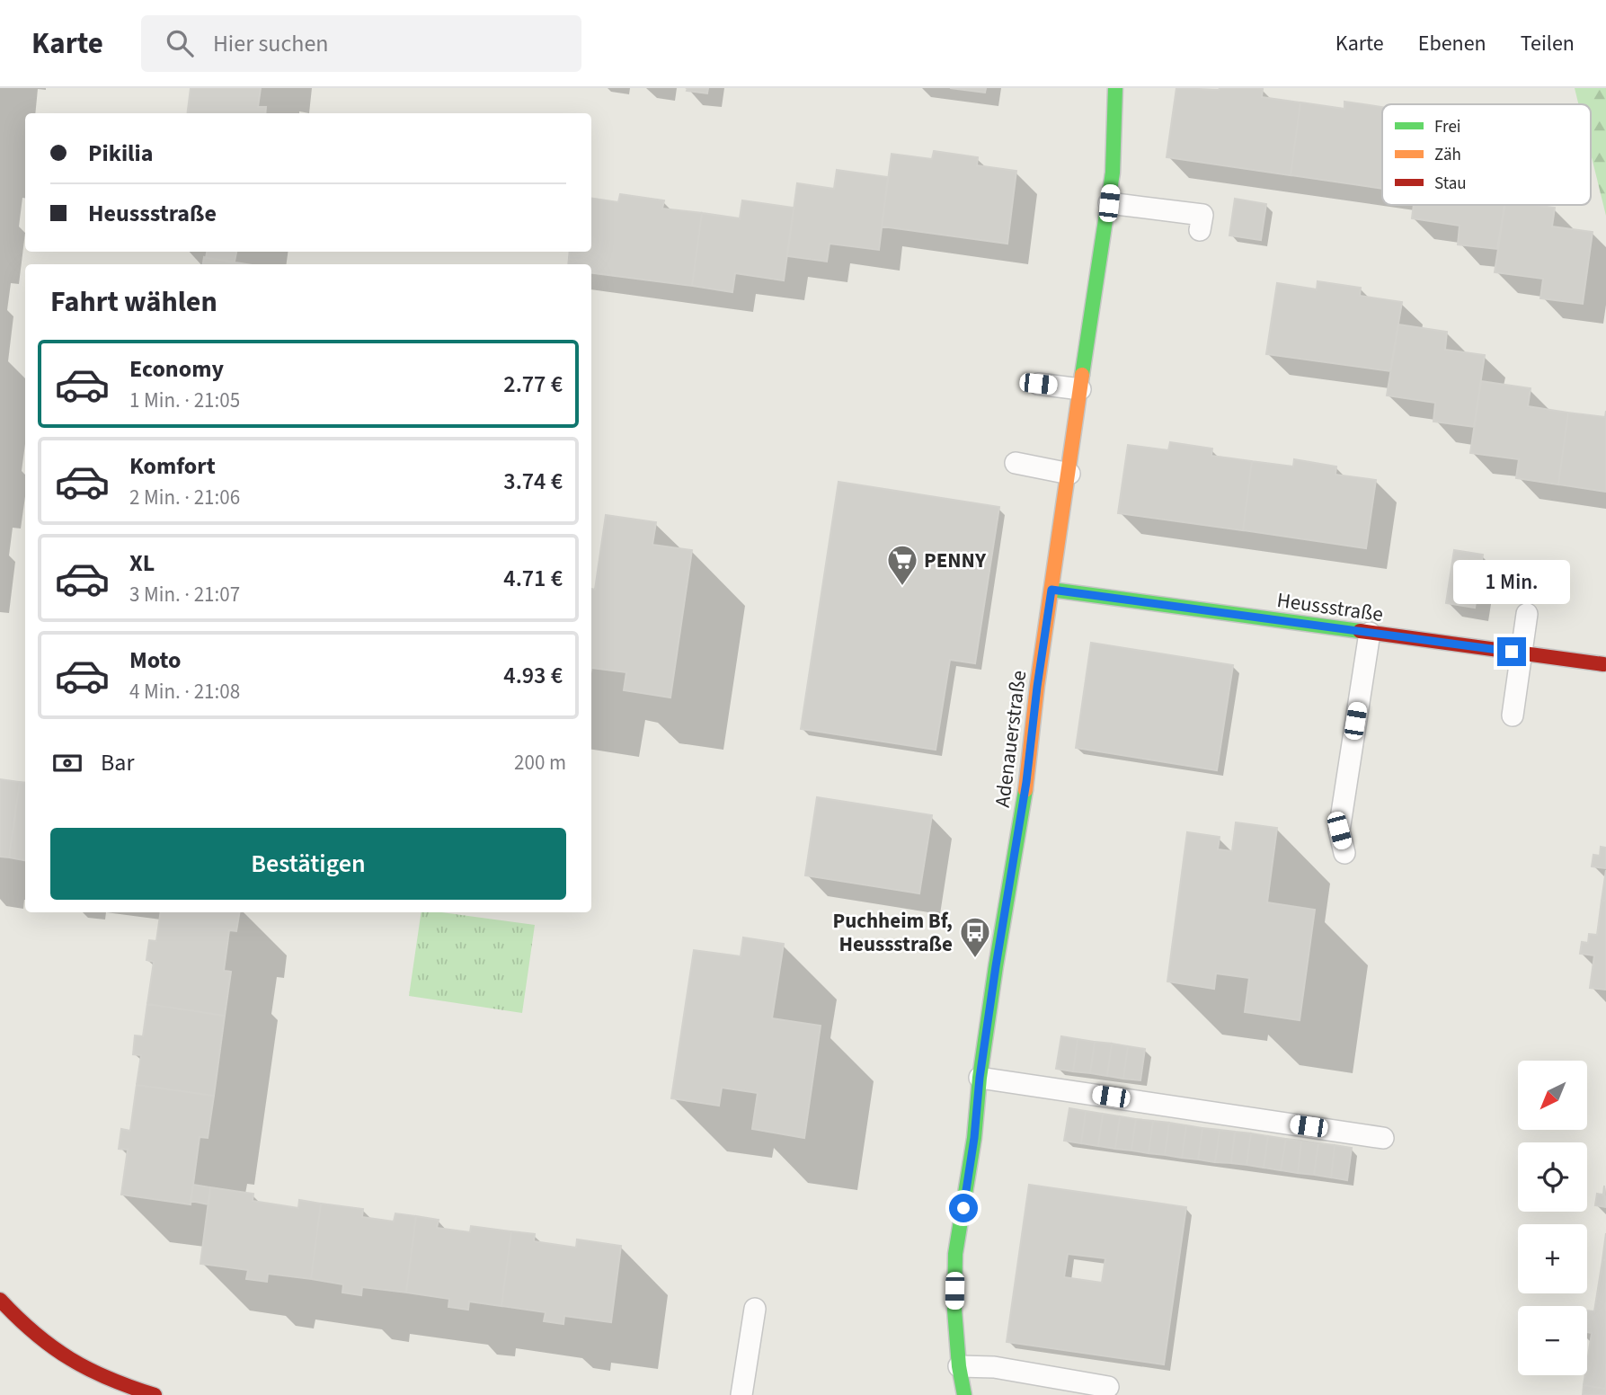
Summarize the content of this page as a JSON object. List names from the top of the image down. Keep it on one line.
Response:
{"streets":{"street":["Heussstraße","Adenauerstraße"]},"crossings":[["Heussstraße","Adenauerstraße"]],"places":{"supermarket":["PENNY"],"bus stop":["Puchheim Bf, Heussstraße"]},"legend":["Frei","Zäh","Stau"],"north":"bottom left","page":{"header":"Karte","search":"Hier suchen","nav":["Karte","Ebenen","Teilen"],"banner":["Pikilia","Heussstraße"],"heading":"Fahrt wählen","list":[{"name":"Economy","note":"1 Min. · 21:05","value":"2.77 €"},{"name":"Komfort","note":"2 Min. · 21:06","value":"3.74 €"},{"name":"XL","note":"3 Min. · 21:07","value":"4.71 €"},{"name":"Moto","note":"4 Min. · 21:08","value":"4.93 €"}],"bubble":"1 Min.","pay":["Bar","200 m"],"buttons":"Bestätigen","map_buttons":["+","−"]}}
